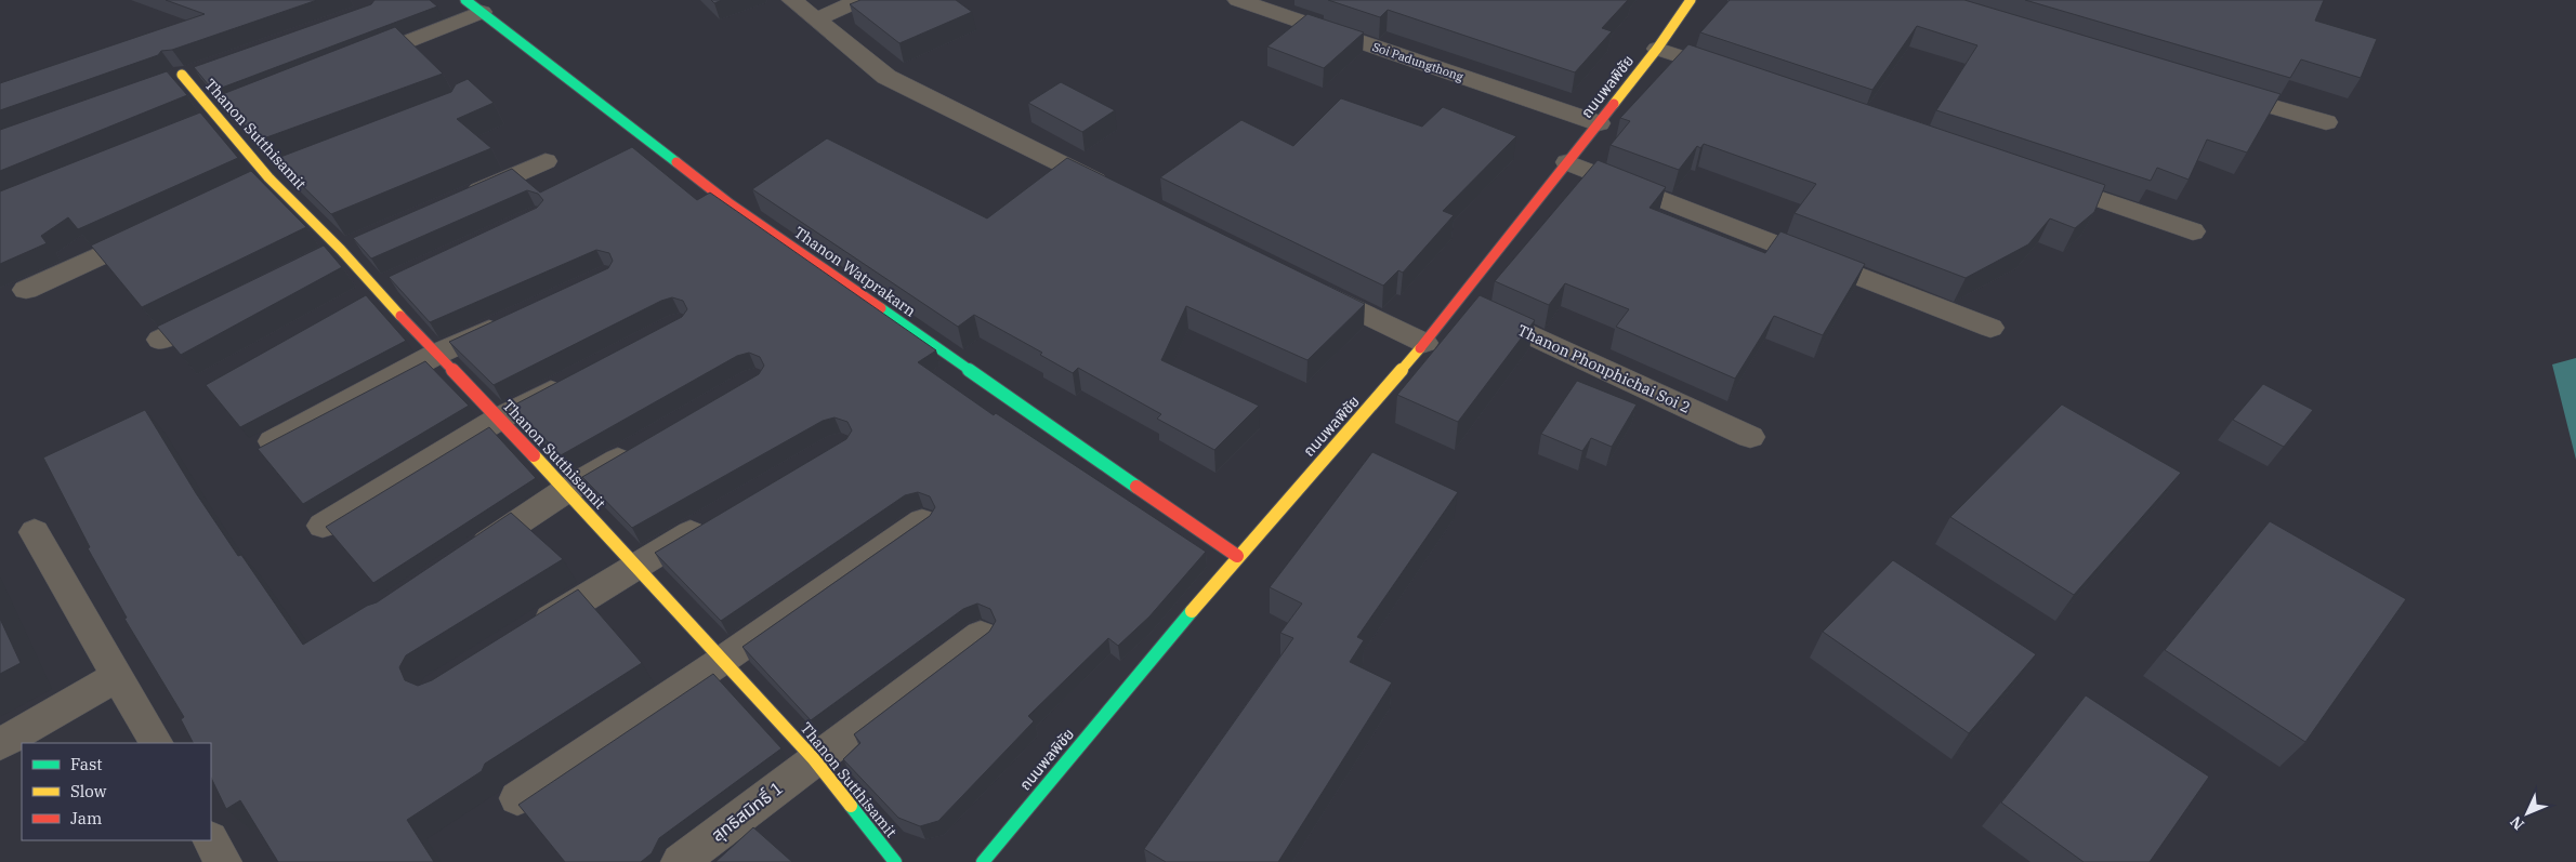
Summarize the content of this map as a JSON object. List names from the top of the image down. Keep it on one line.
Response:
{"streets":{"street":["Soi Padungthong","ถนนพลพิชัย","Thanon Sutthisamit","Thanon Watprakarn","Thanon Phonphichai Soi 2","สุทธิสมิทธิ์ 1"]},"crossings":[["Soi Padungthong","ถนนพลพิชัย"],["ถนนพลพิชัย","Thanon Watprakarn"],["ถนนพลพิชัย","Thanon Phonphichai Soi 2"],["Thanon Sutthisamit","สุทธิสมิทธิ์ 1"]],"legend":["Fast","Slow","Jam"],"north":"bottom left"}
